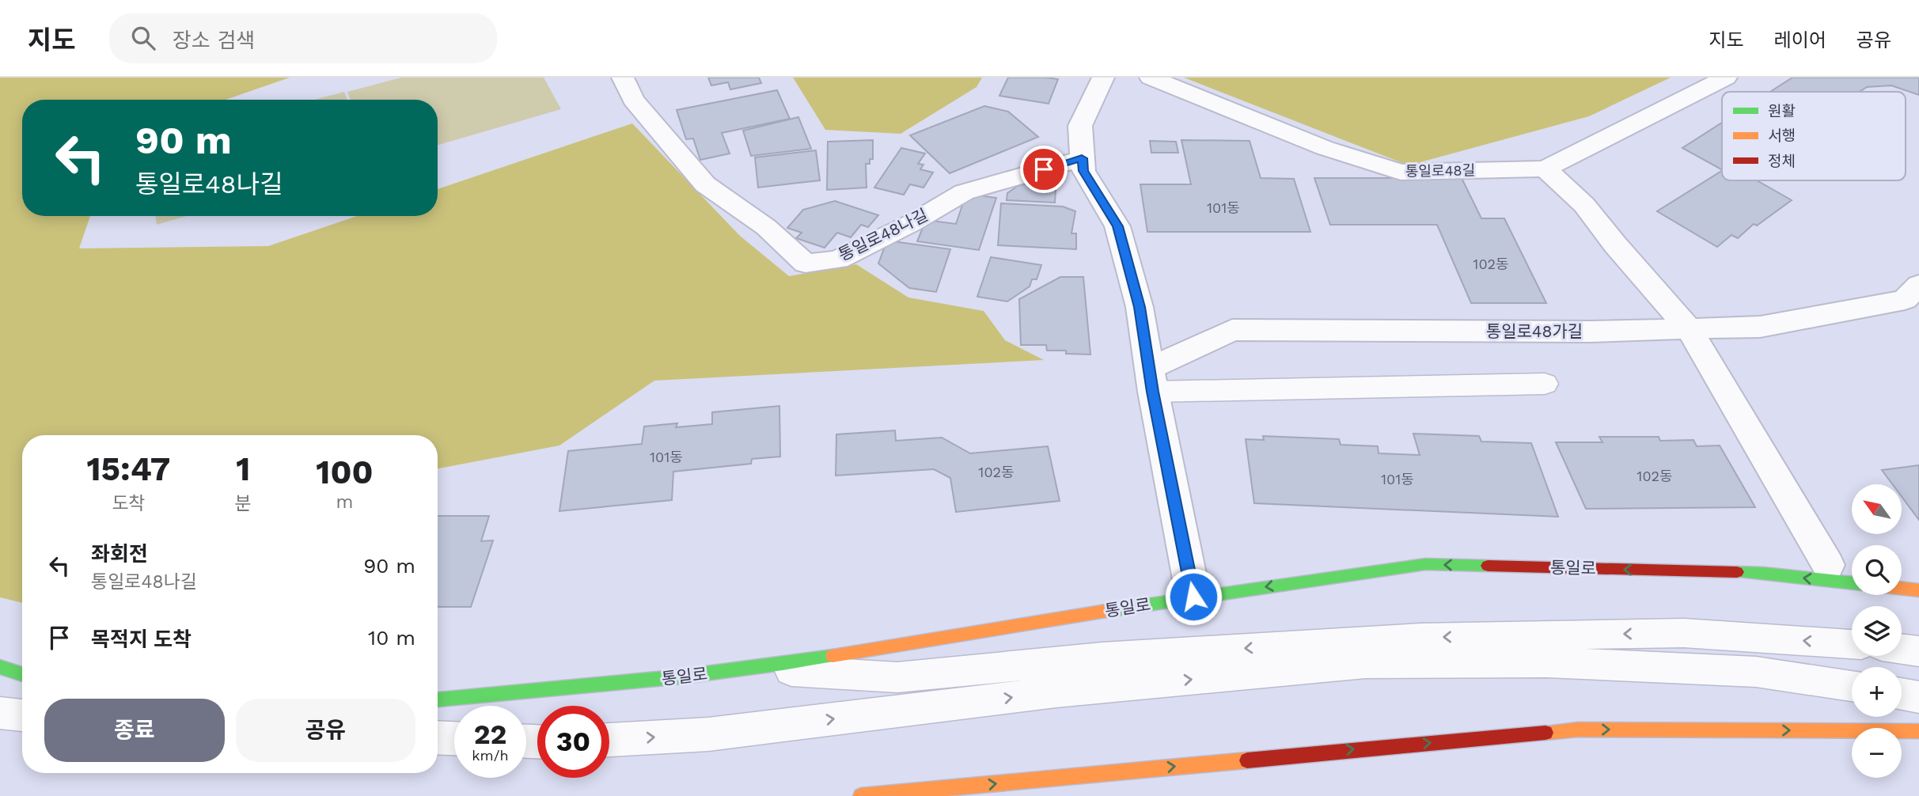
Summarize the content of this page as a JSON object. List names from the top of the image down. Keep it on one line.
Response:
{"streets":{"main road":["통일로"],"street":["통일로48길","통일로48나길","통일로48가길"]},"one_way":["통일로"],"house_numbers":["101동","102동","101동","102동","102동","101동"],"legend":["원활","서행","정체"],"north":"top left","page":{"header":"지도","search":"장소 검색","nav":["지도","레이어","공유"],"turn":["90 m","통일로48나길"],"eta":["15:47","도착","1","분","100","m"],"map_buttons":["+","−"],"list":[{"name":"좌회전","note":"통일로48나길","value":"90 m"},{"name":"목적지 도착","value":"10 m"}],"buttons":["종료","공유"],"speed":"22 km/h","limit":"30"}}
